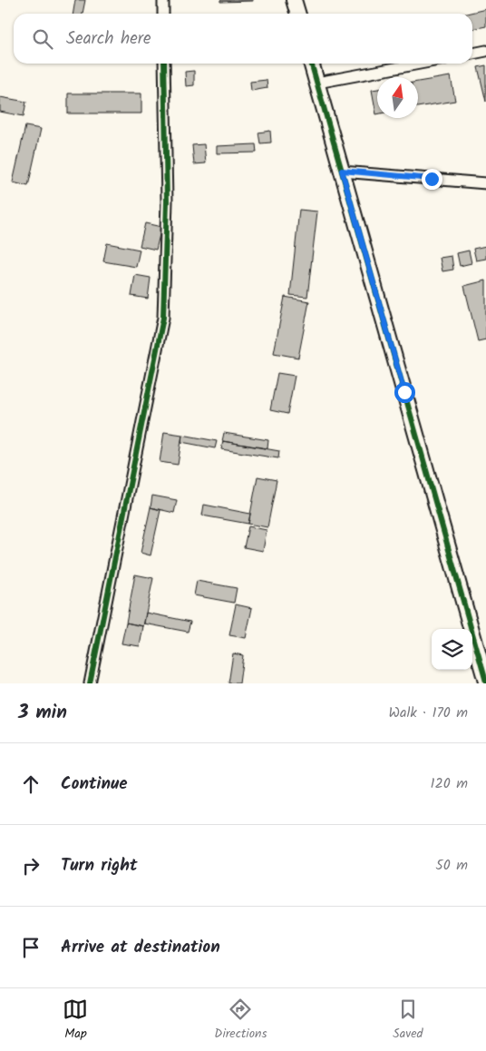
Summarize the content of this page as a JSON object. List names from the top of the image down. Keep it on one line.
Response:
{"north":"top","page":{"search":"Search here","heading":["3 min","Walk · 170 m"],"list":[["Continue","120 m"],["Turn right","50 m"],"Arrive at destination"],"nav":["Map","Directions","Saved"]}}
